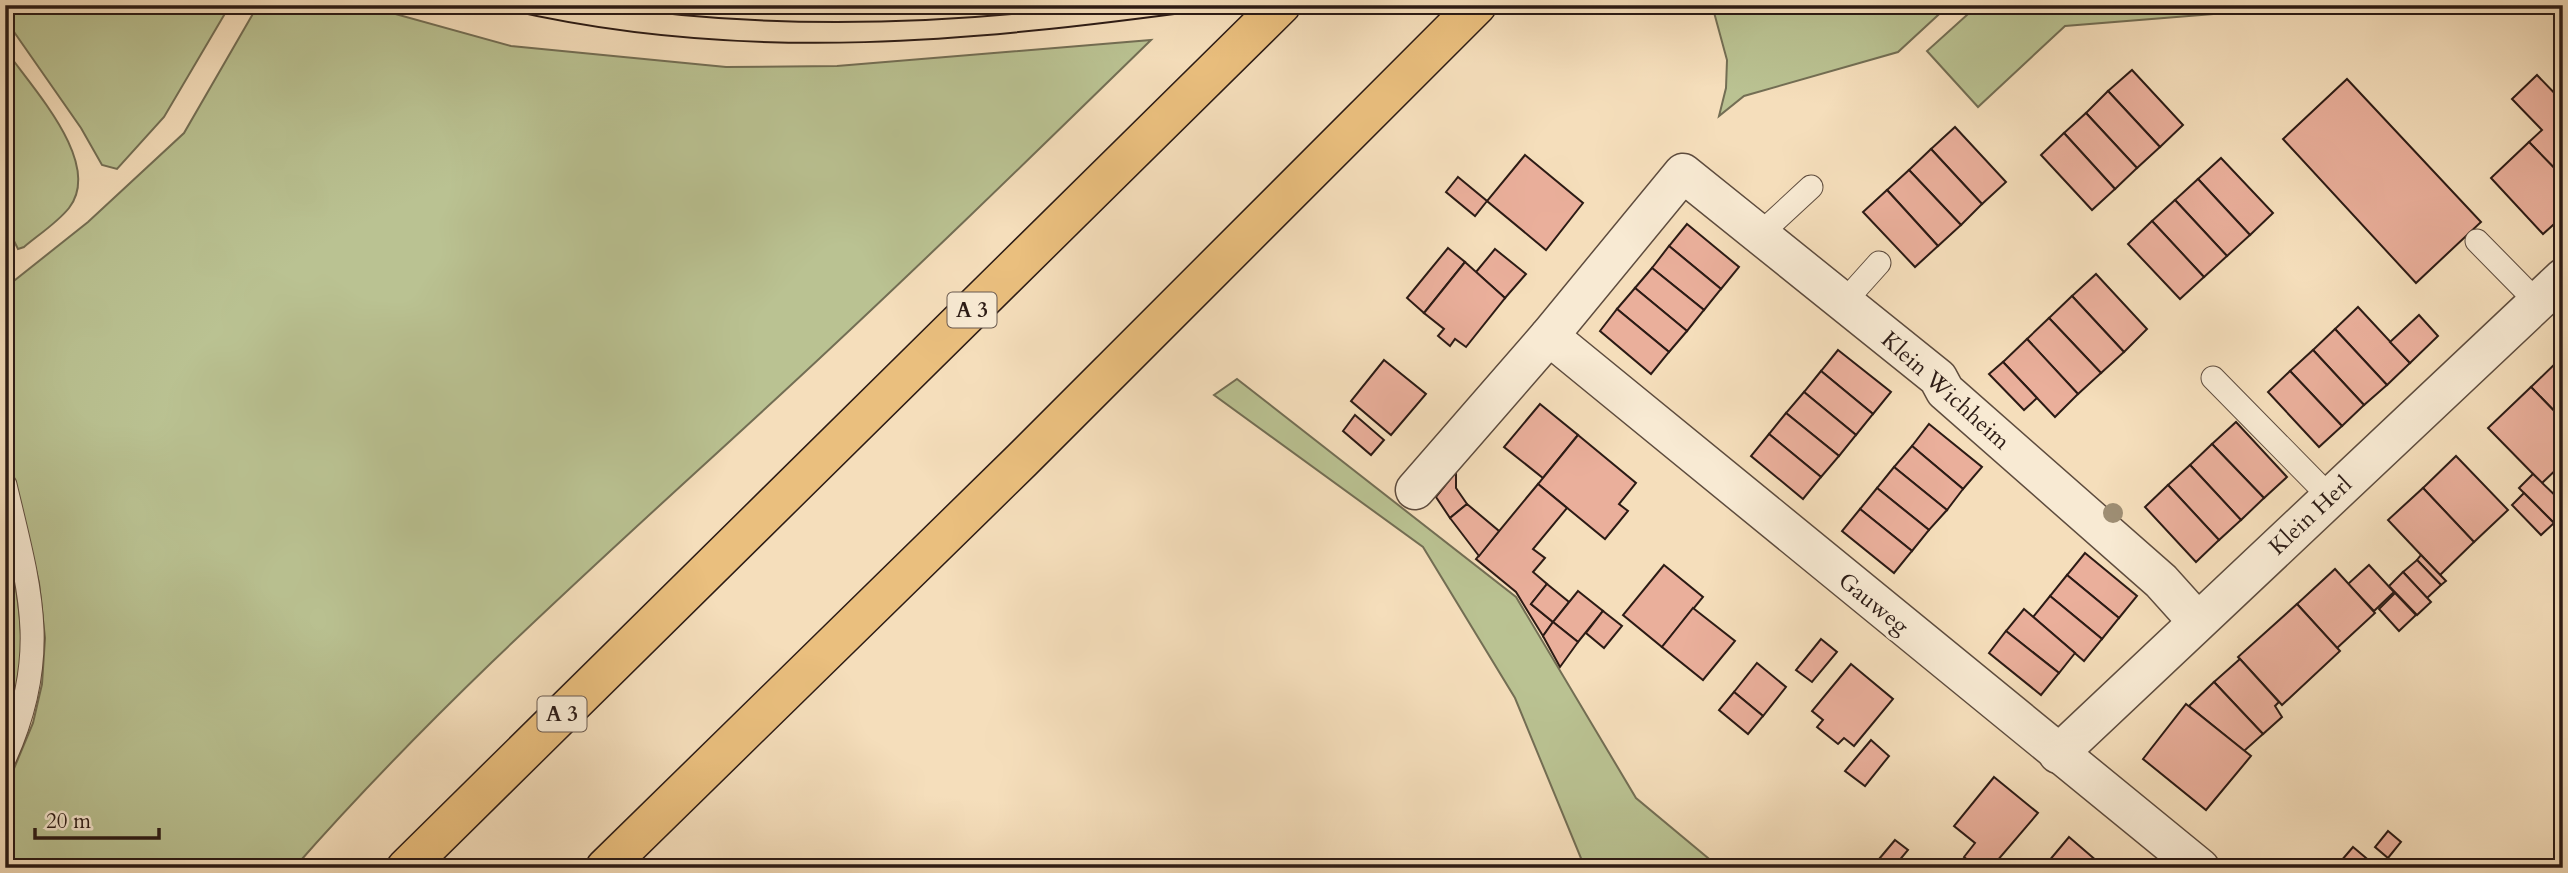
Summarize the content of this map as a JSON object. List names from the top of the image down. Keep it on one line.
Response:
{"streets":{"highway":["A 3"],"street":["Klein Wichheim","Klein Herl","Gauweg"]},"crossings":[["Klein Wichheim","Klein Herl"],["Klein Wichheim","Gauweg"],["Klein Herl","Gauweg"]],"scale_bar":"20 m"}
